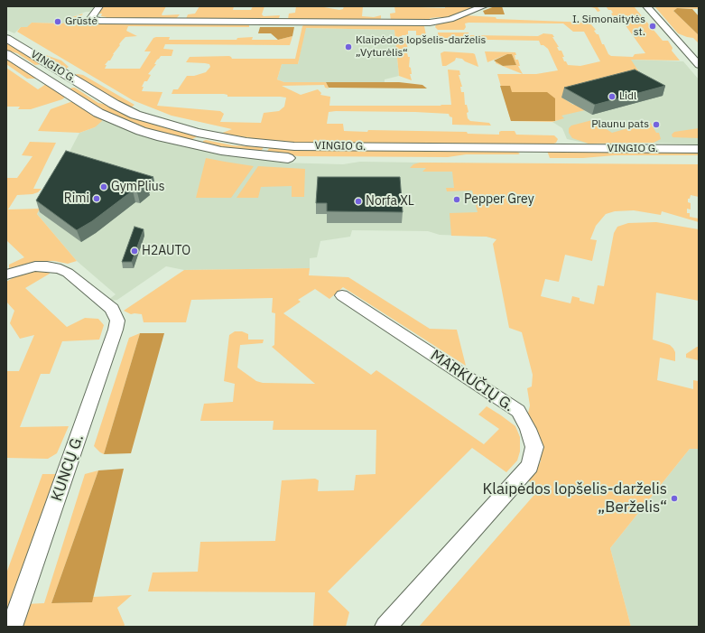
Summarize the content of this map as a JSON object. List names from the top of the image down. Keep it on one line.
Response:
{"streets":{"main road":["VINGIO G."],"street":["MARKUČIŲ G.","KUNCŲ G."]},"places":["Grūstė","I. Simonaitytės st.","Klaipėdos lopšelis-darželis „Vyturėlis“","Lidl","Plaunu pats","GymPlius","Rimi","Pepper Grey","Norfa XL","H2AUTO","Klaipėdos lopšelis-darželis „Berželis“"]}
